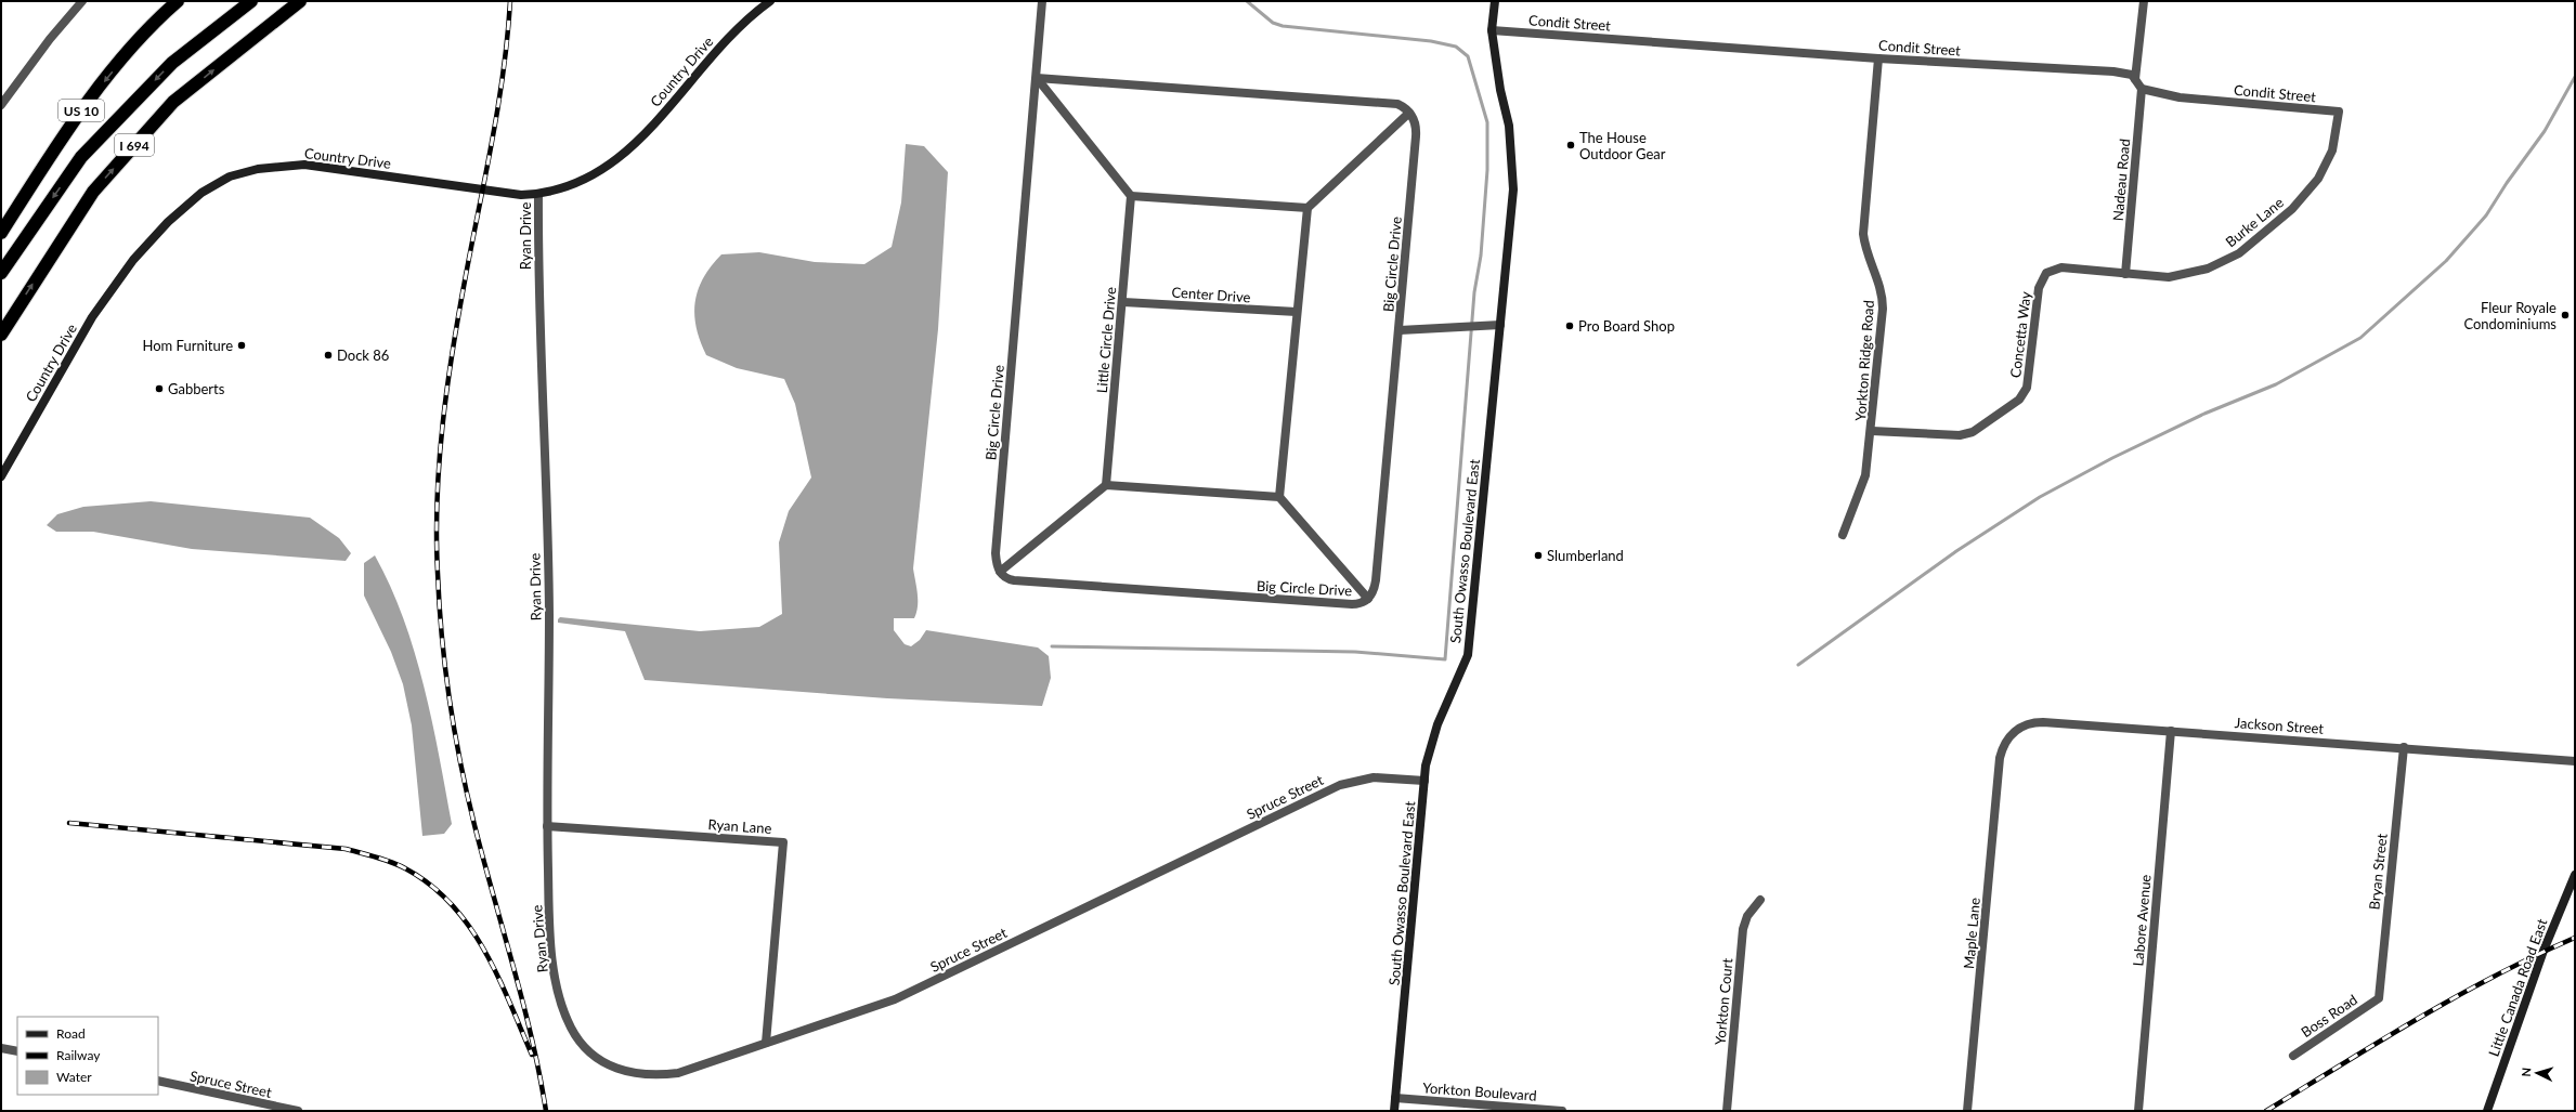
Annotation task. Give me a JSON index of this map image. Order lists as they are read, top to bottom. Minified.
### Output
{"streets":{"highway":["US 10","I 694"],"street":["Condit Street","Country Drive","Nadeau Road","Burke Lane","Ryan Drive","Big Circle Drive","Center Drive","Concetta Way","Little Circle Drive","Yorkton Ridge Road","South Owasso Boulevard East","Jackson Street","Spruce Street","Ryan Lane","Bryan Street","Labore Avenue","Maple Lane","Little Canada Road East","Yorkton Court","Boss Road","Yorkton Boulevard"]},"crossings":[["Condit Street","Nadeau Road"],["Condit Street","Burke Lane"],["Condit Street","Yorkton Ridge Road"],["Condit Street","South Owasso Boulevard East"],["Country Drive","Ryan Drive"],["Nadeau Road","Burke Lane"],["Nadeau Road","Concetta Way"],["Burke Lane","Concetta Way"],["Ryan Drive","Spruce Street"],["Ryan Drive","Ryan Lane"],["Center Drive","Little Circle Drive"],["Concetta Way","Yorkton Ridge Road"],["South Owasso Boulevard East","Spruce Street"],["South Owasso Boulevard East","Yorkton Boulevard"],["Jackson Street","Bryan Street"],["Jackson Street","Labore Avenue"],["Jackson Street","Maple Lane"],["Spruce Street","Ryan Lane"],["Bryan Street","Boss Road"]],"places":["The House Outdoor Gear","Fleur Royale Condominiums","Pro Board Shop","Hom Furniture","Dock 86","Gabberts","Slumberland"],"legend":["Road","Railway","Water"],"north":"left"}
